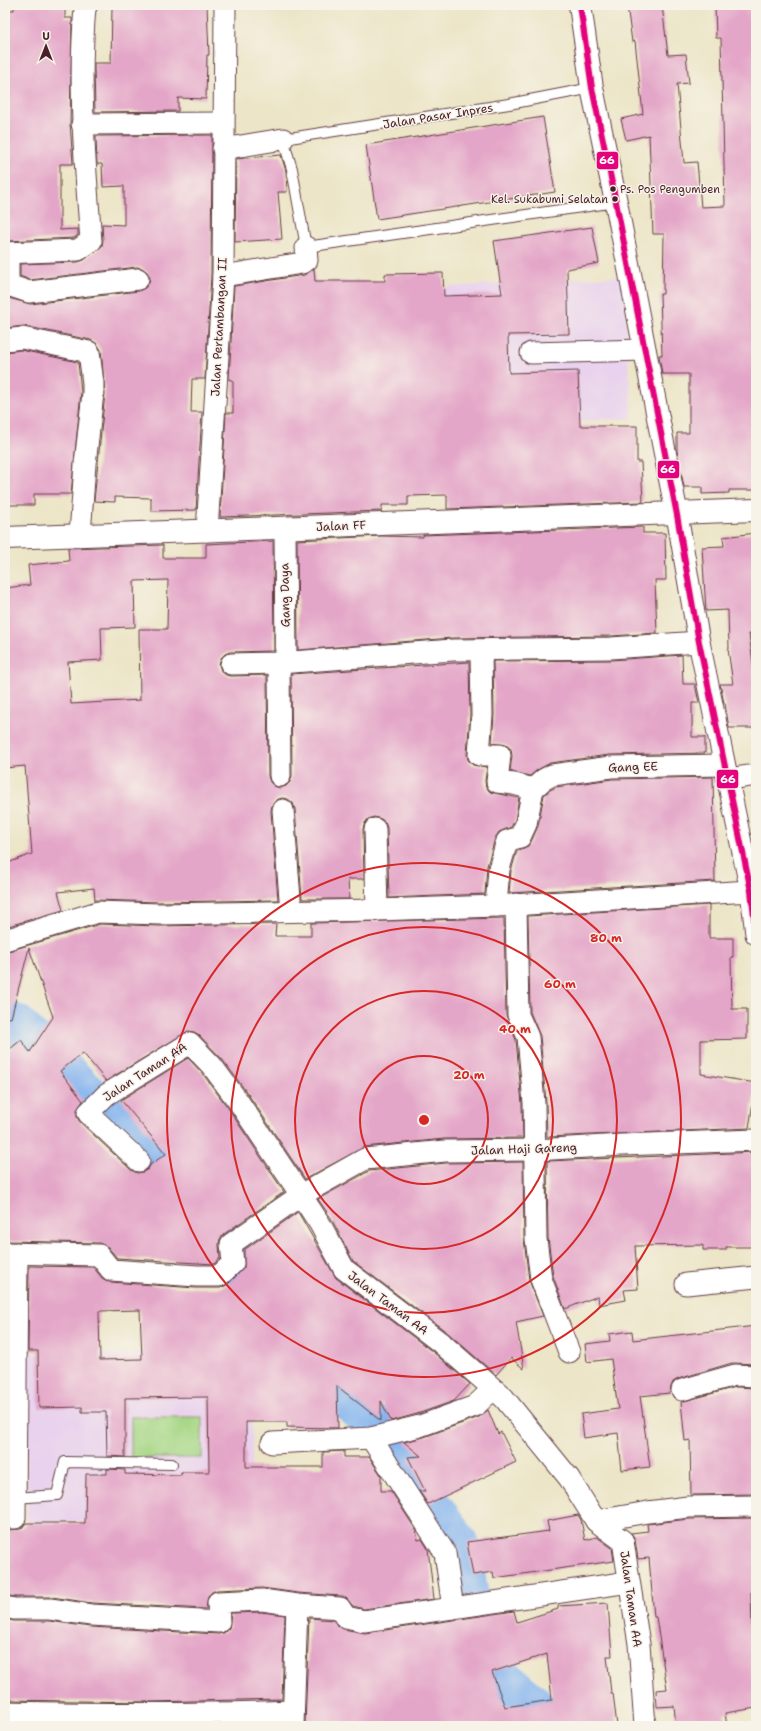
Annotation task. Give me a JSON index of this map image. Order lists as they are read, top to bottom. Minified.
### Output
{"streets":{"street":["Jalan Pasar Inpres","Jalan Pertambangan II","Jalan FF","Gang Daya","Gang EE","Jalan Taman AA","Jalan Haji Gareng"]},"crossings":[["Jalan Pasar Inpres","Jalan Pertambangan II"],["Jalan Pertambangan II","Jalan FF"],["Jalan FF","Gang Daya"],["Jalan Taman AA","Jalan Haji Gareng"]],"places":["Ps. Pos Pengumben","Kel. Sukabumi Selatan"],"lines":["transit line 66"],"north":"top","rings":["80 m","60 m","40 m","20 m"]}
